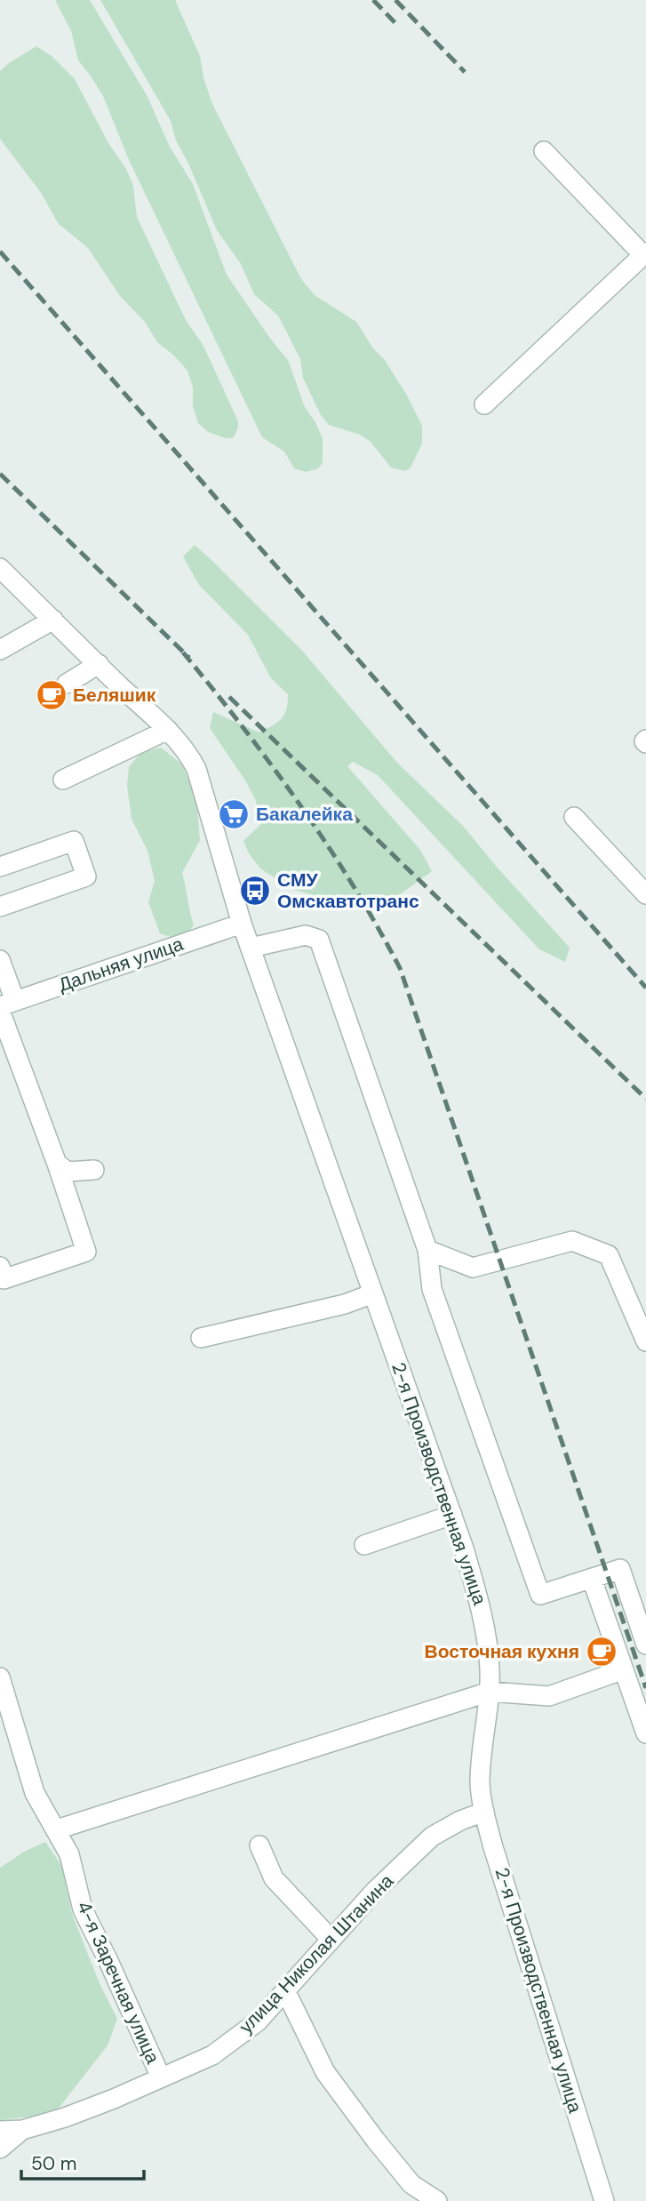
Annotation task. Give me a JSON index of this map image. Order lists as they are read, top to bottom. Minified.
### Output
{"streets":{"street":["Дальняя улица","2-я Производственная улица","улица Николая Штанина","4-я Заречная улица"]},"crossings":[["Дальняя улица","2-я Производственная улица"],["2-я Производственная улица","улица Николая Штанина"],["улица Николая Штанина","4-я Заречная улица"]],"places":{"cafe":["Беляшик","Восточная кухня"],"supermarket":["Бакалейка"],"bus stop":["СМУ Омскавтотранс"]},"scale_bar":"50 m"}
